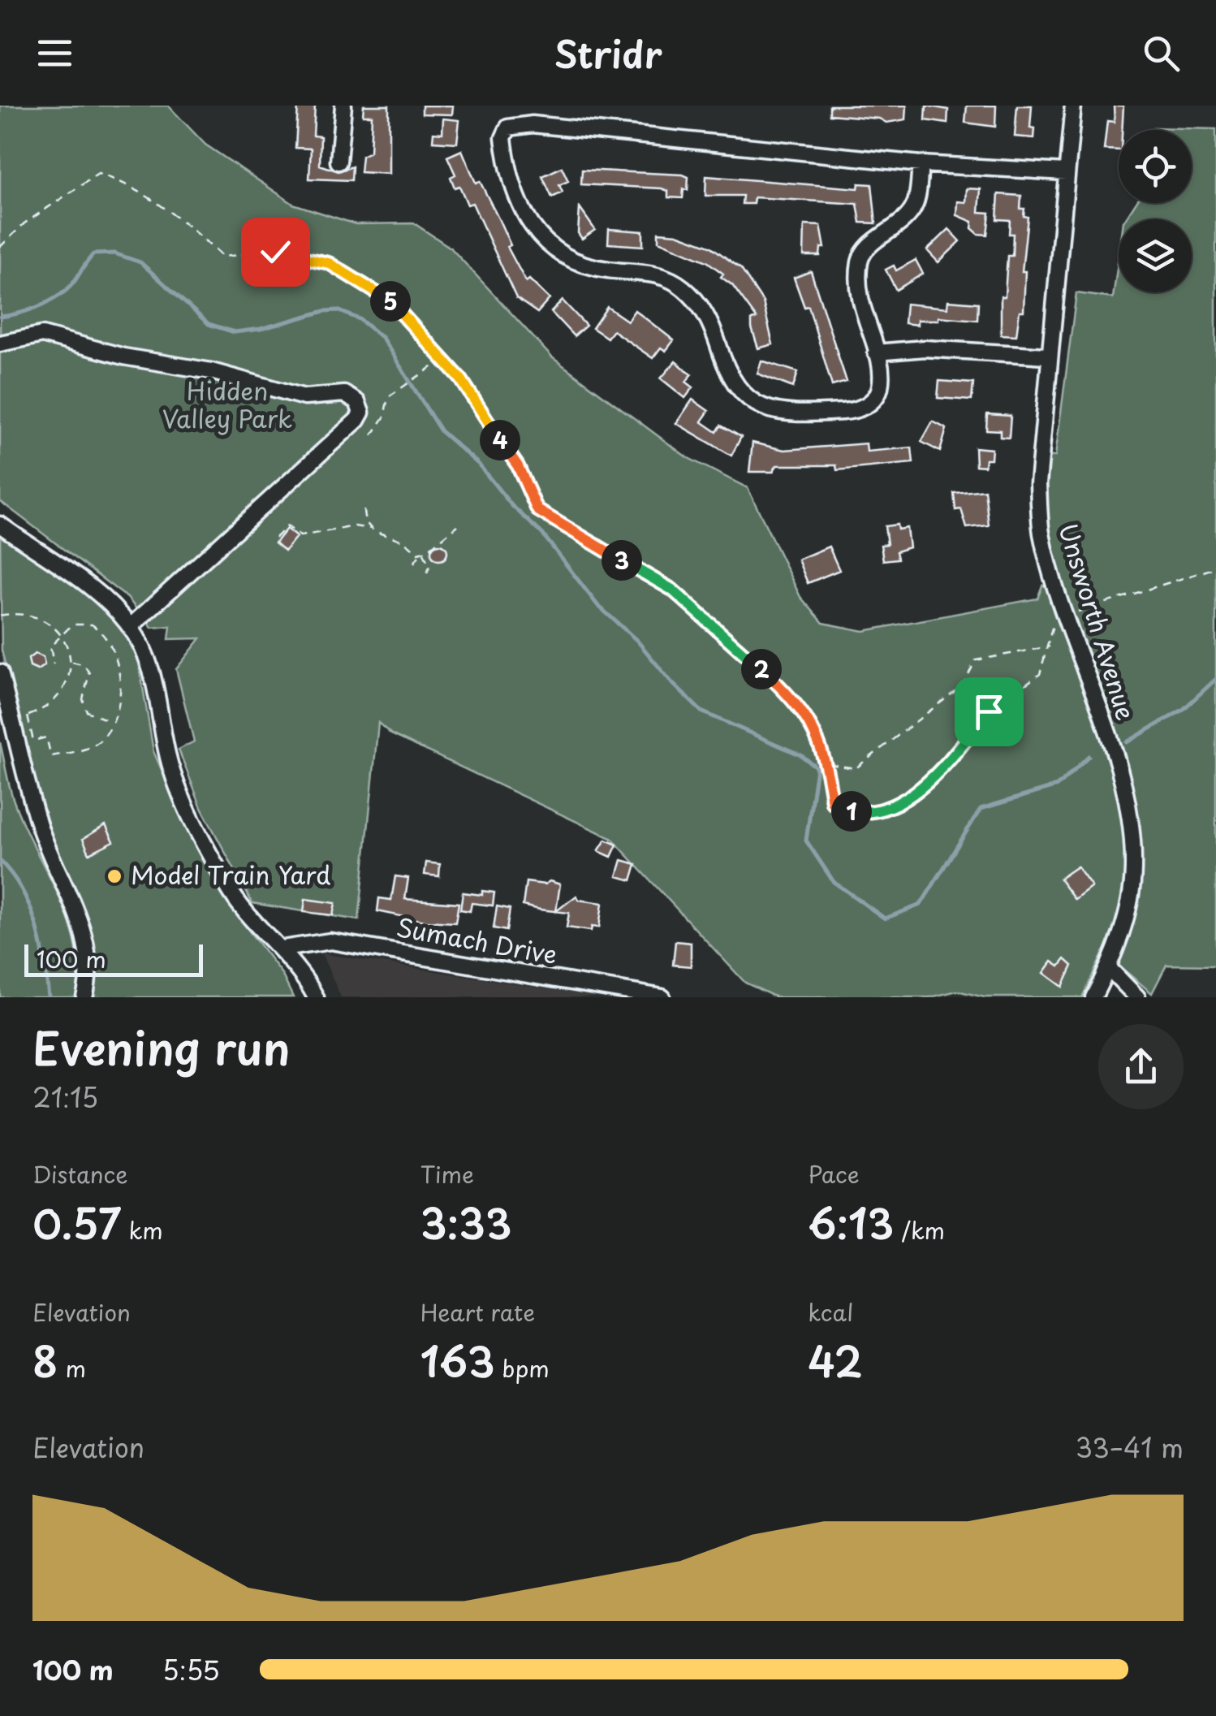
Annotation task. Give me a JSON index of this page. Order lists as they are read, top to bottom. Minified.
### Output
{"streets":{"street":["Unsworth Avenue","Sumach Drive"]},"parks":["Hidden Valley Park"],"places":["Model Train Yard"],"scale_bar":"100 m","page":{"header":"Stridr","pins":["5","4","3","2","1"],"scale":"100 m","heading":["Evening run","21:15"],"stats":[["Distance","0.57 km"],["Time","3:33"],["Pace","6:13 /km"],["Elevation","8 m"],["Heart rate","163 bpm"],["kcal","42"]],"chart":["Elevation","33–41 m"],"list":[{"name":"100 m","note":"5:55"}]}}
